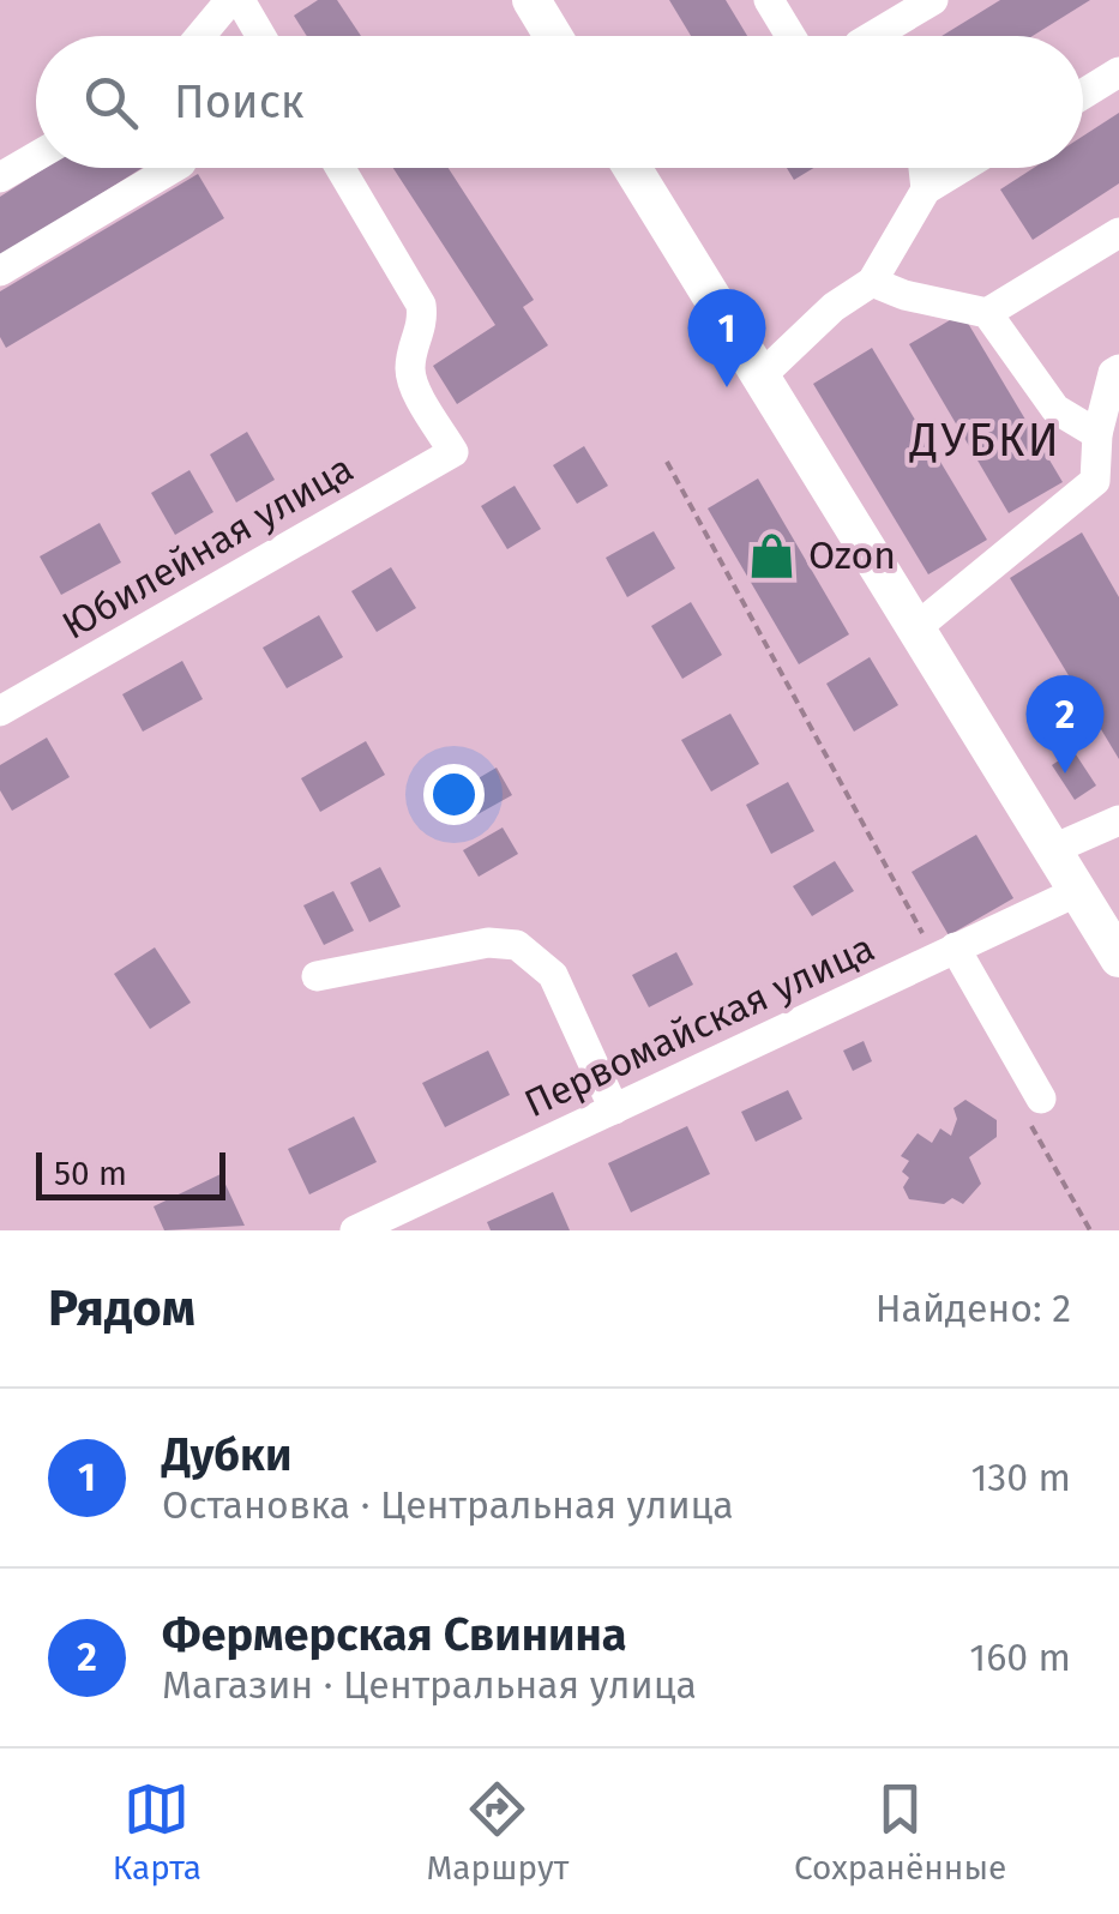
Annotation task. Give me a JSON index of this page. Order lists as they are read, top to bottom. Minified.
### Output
{"streets":{"street":["Юбилейная улица","Первомайская улица"]},"districts":["ДУБКИ"],"places":{"shop":["Ozon"]},"scale_bar":"50 m","page":{"search":"Поиск","pins":["1","2"],"scale":"50 m","heading":["Рядом","Найдено: 2"],"list":[{"mark":"1","name":"Дубки","note":"Остановка · Центральная улица","value":"130 m"},{"mark":"2","name":"Фермерская Свинина","note":"Магазин · Центральная улица","value":"160 m"}],"nav":["Карта","Маршрут","Сохранённые"]}}
